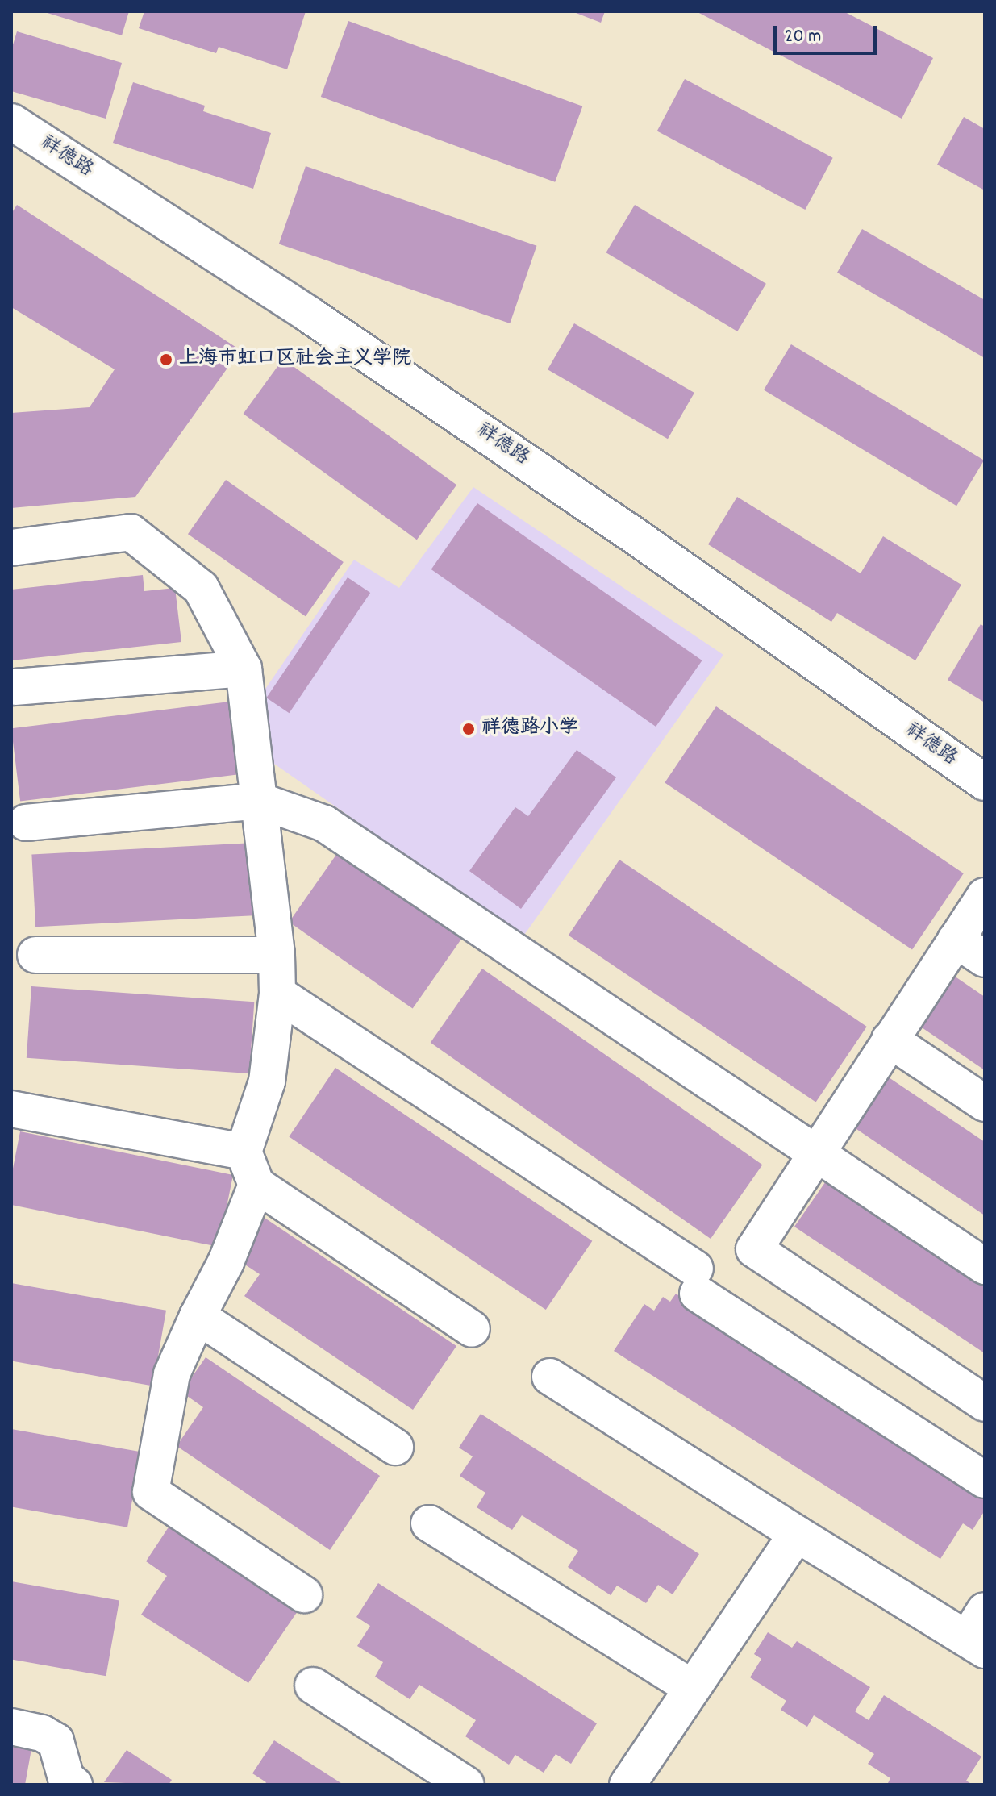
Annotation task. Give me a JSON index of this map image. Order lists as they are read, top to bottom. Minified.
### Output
{"streets":{"street":["祥德路"]},"places":["上海市虹口区社会主义学院","祥德路小学"],"scale_bar":"20 m"}
